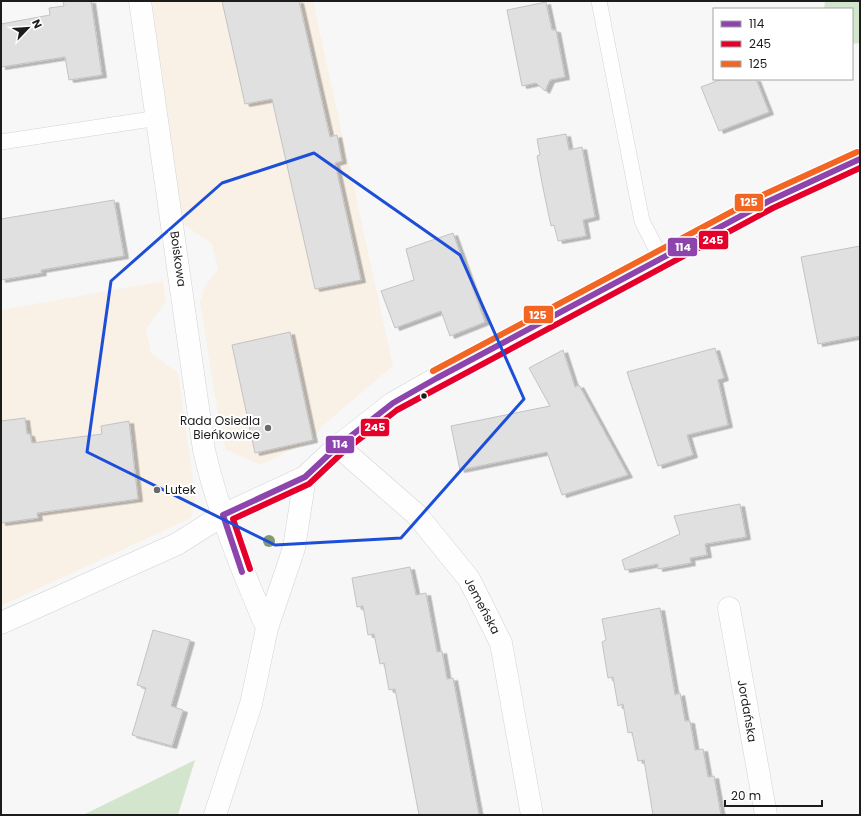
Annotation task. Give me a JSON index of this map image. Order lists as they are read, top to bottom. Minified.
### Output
{"streets":{"street":["Boiskowa","Jemeńska","Jordańska"]},"places":["Rada Osiedla Bieńkowice","Lutek"],"lines":["transit line 125","transit line 114","transit line 245"],"legend":["114","245","125"],"scale_bar":"20 m","north":"top right"}
